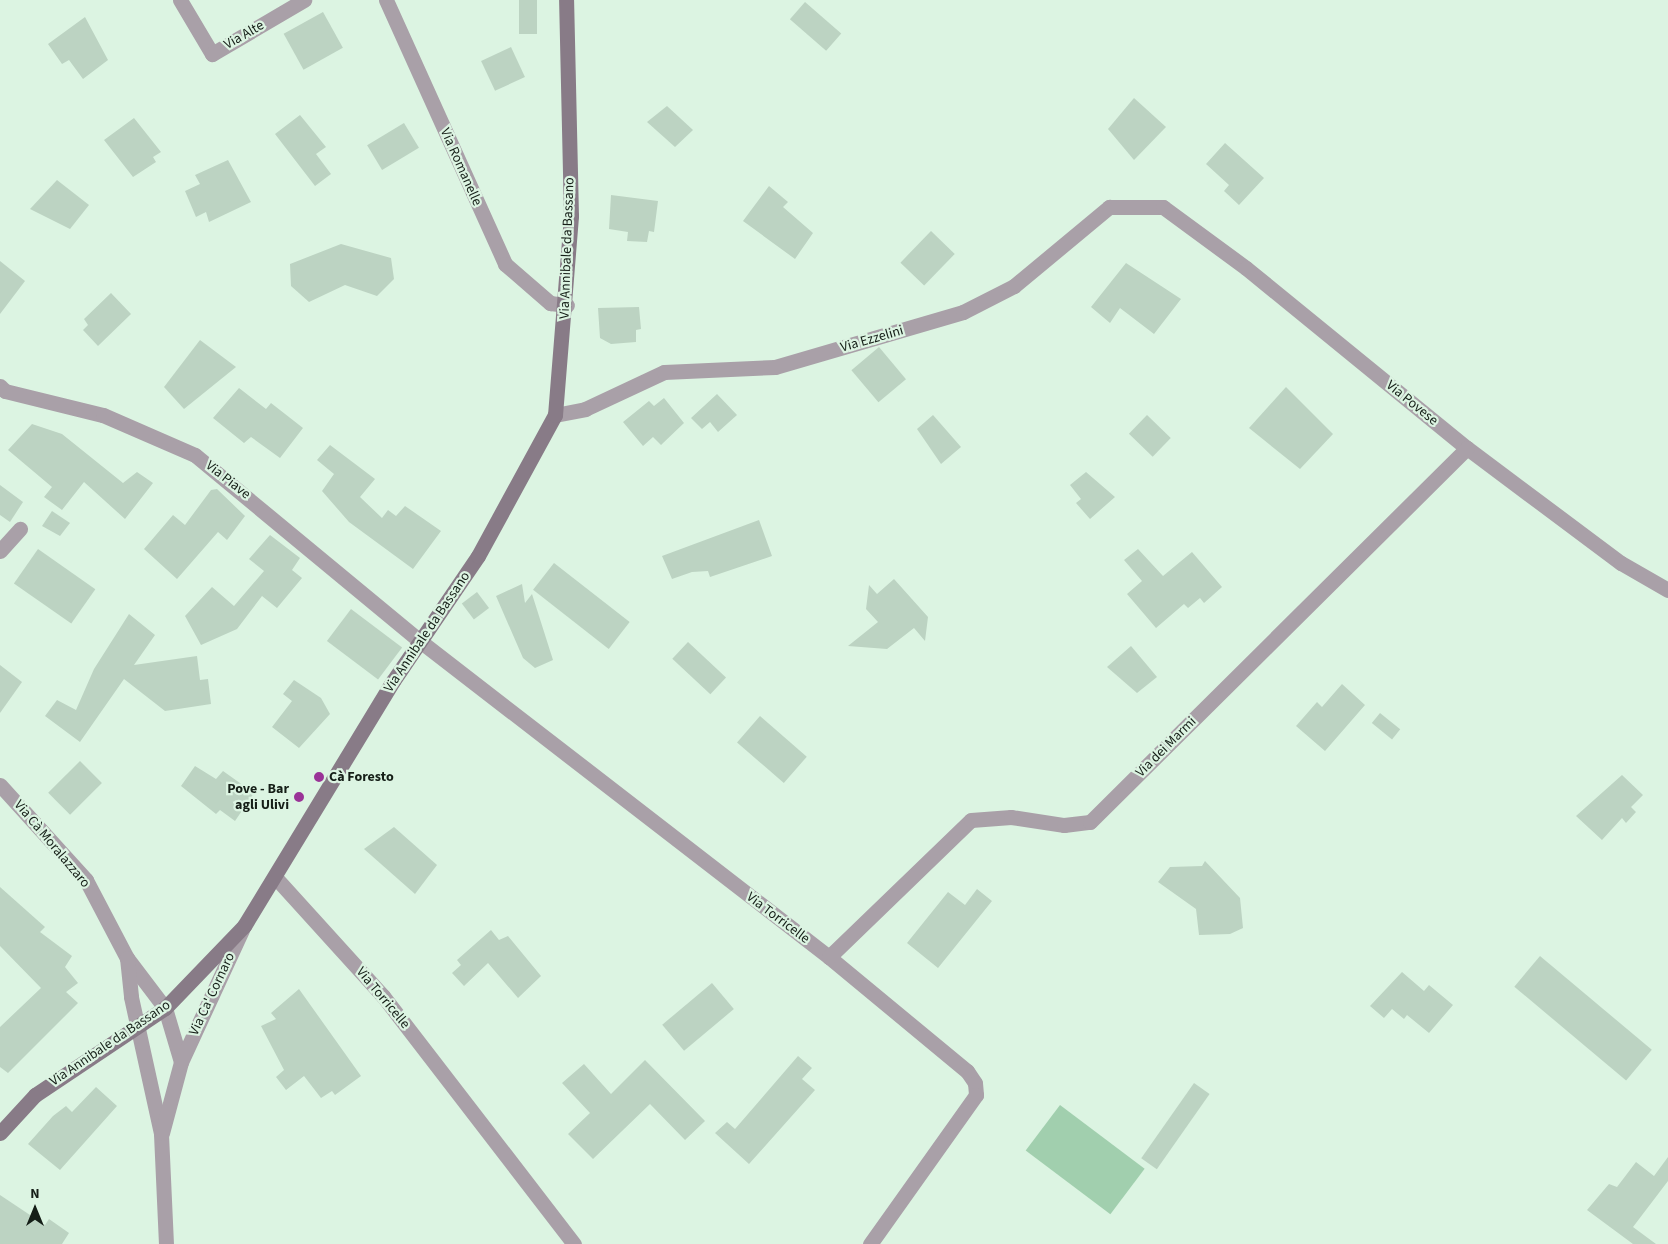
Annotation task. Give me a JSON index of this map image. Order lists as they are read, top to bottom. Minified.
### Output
{"streets":{"street":["Via Alte","Via Romanelle","Via Annibale da Bassano","Via Ezzelini","Via Povese","Via Piave","Via dei Marmi","Via Cà Moralazzaro","Via Torricelle","Via Ca' Cornaro"]},"crossings":[["Via Romanelle","Via Annibale da Bassano"],["Via Annibale da Bassano","Via Ezzelini"],["Via Annibale da Bassano","Via Piave"],["Via Annibale da Bassano","Via Cà Moralazzaro"],["Via Annibale da Bassano","Via Torricelle"],["Via Annibale da Bassano","Via Ca' Cornaro"],["Via Ezzelini","Via Povese"],["Via Povese","Via dei Marmi"],["Via Piave","Via Torricelle"],["Via dei Marmi","Via Torricelle"],["Via Cà Moralazzaro","Via Ca' Cornaro"]],"places":["Cà Foresto","Pove - Bar agli Ulivi"],"north":"top"}
